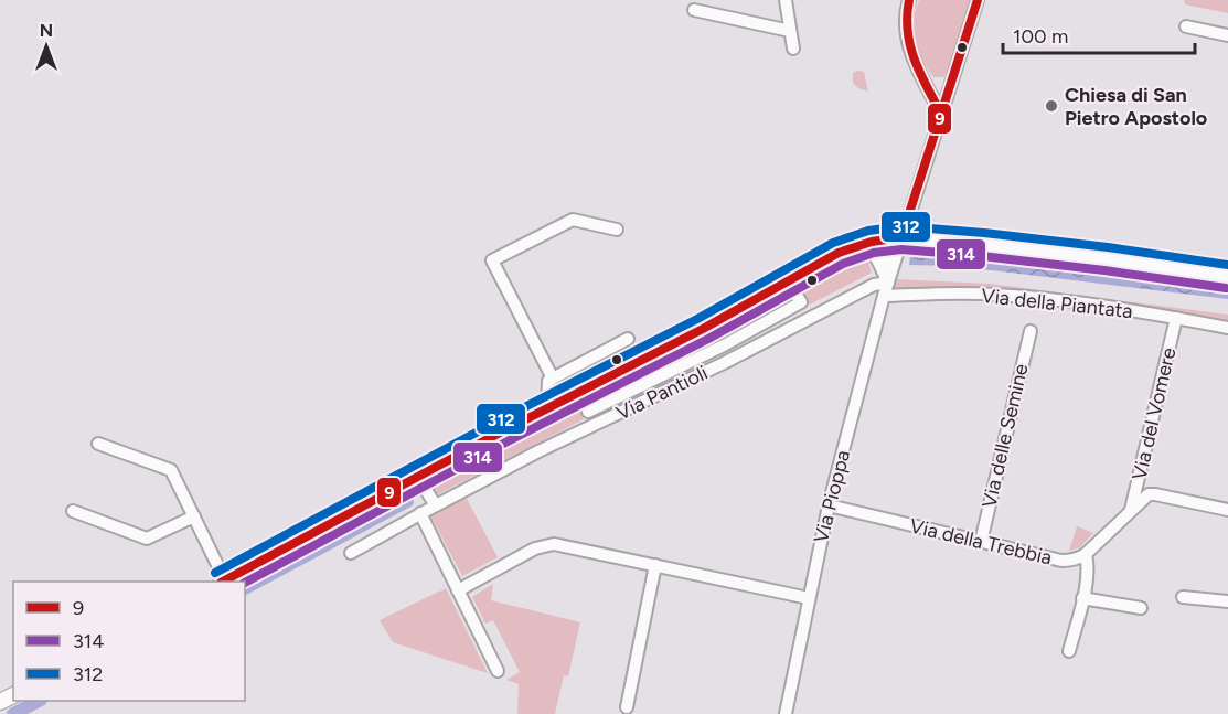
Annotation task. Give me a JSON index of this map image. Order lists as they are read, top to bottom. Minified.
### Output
{"streets":{"street":["Via della Piantata","Via Pantioli","Via del Vomere","Via delle Semine","Via Pioppa","Via della Trebbia"]},"crossings":[["Via della Piantata","Via del Vomere"],["Via della Piantata","Via Pioppa"],["Via Pantioli","Via Pioppa"],["Via delle Semine","Via della Trebbia"],["Via Pioppa","Via della Trebbia"]],"places":["Chiesa di San Pietro Apostolo"],"lines":["transit line 9","transit line 312","transit line 314"],"legend":["9","314","312"],"scale_bar":"100 m","north":"top"}
